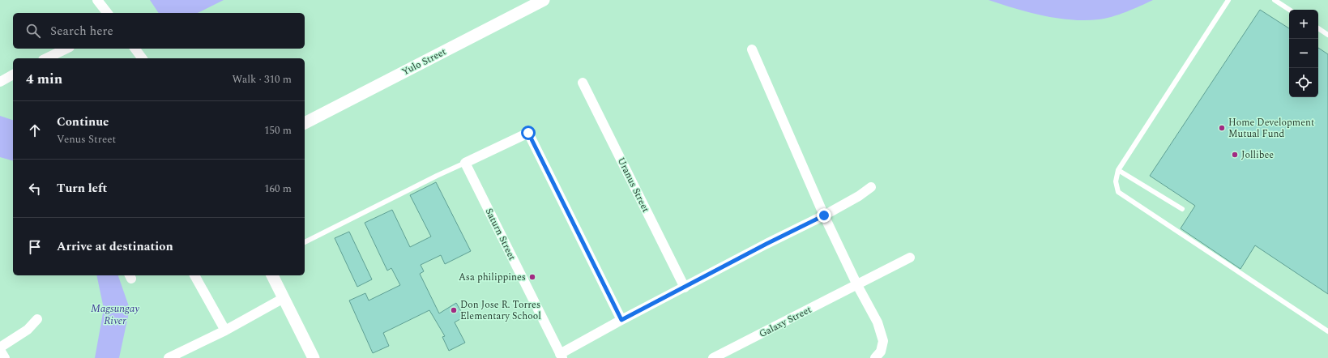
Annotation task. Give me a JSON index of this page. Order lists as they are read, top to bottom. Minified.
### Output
{"streets":{"street":["Yulo Street","Uranus Street","Saturn Street","Galaxy Street"]},"water":["Magsungay River"],"places":["Home Development Mutual Fund","Jollibee","Asa philippines","Don Jose R. Torres Elementary School"],"page":{"map_buttons":["+","−"],"search":"Search here","heading":["4 min","Walk · 310 m"],"list":[["Continue","Venus Street","150 m"],["Turn left","160 m"],"Arrive at destination"]}}
